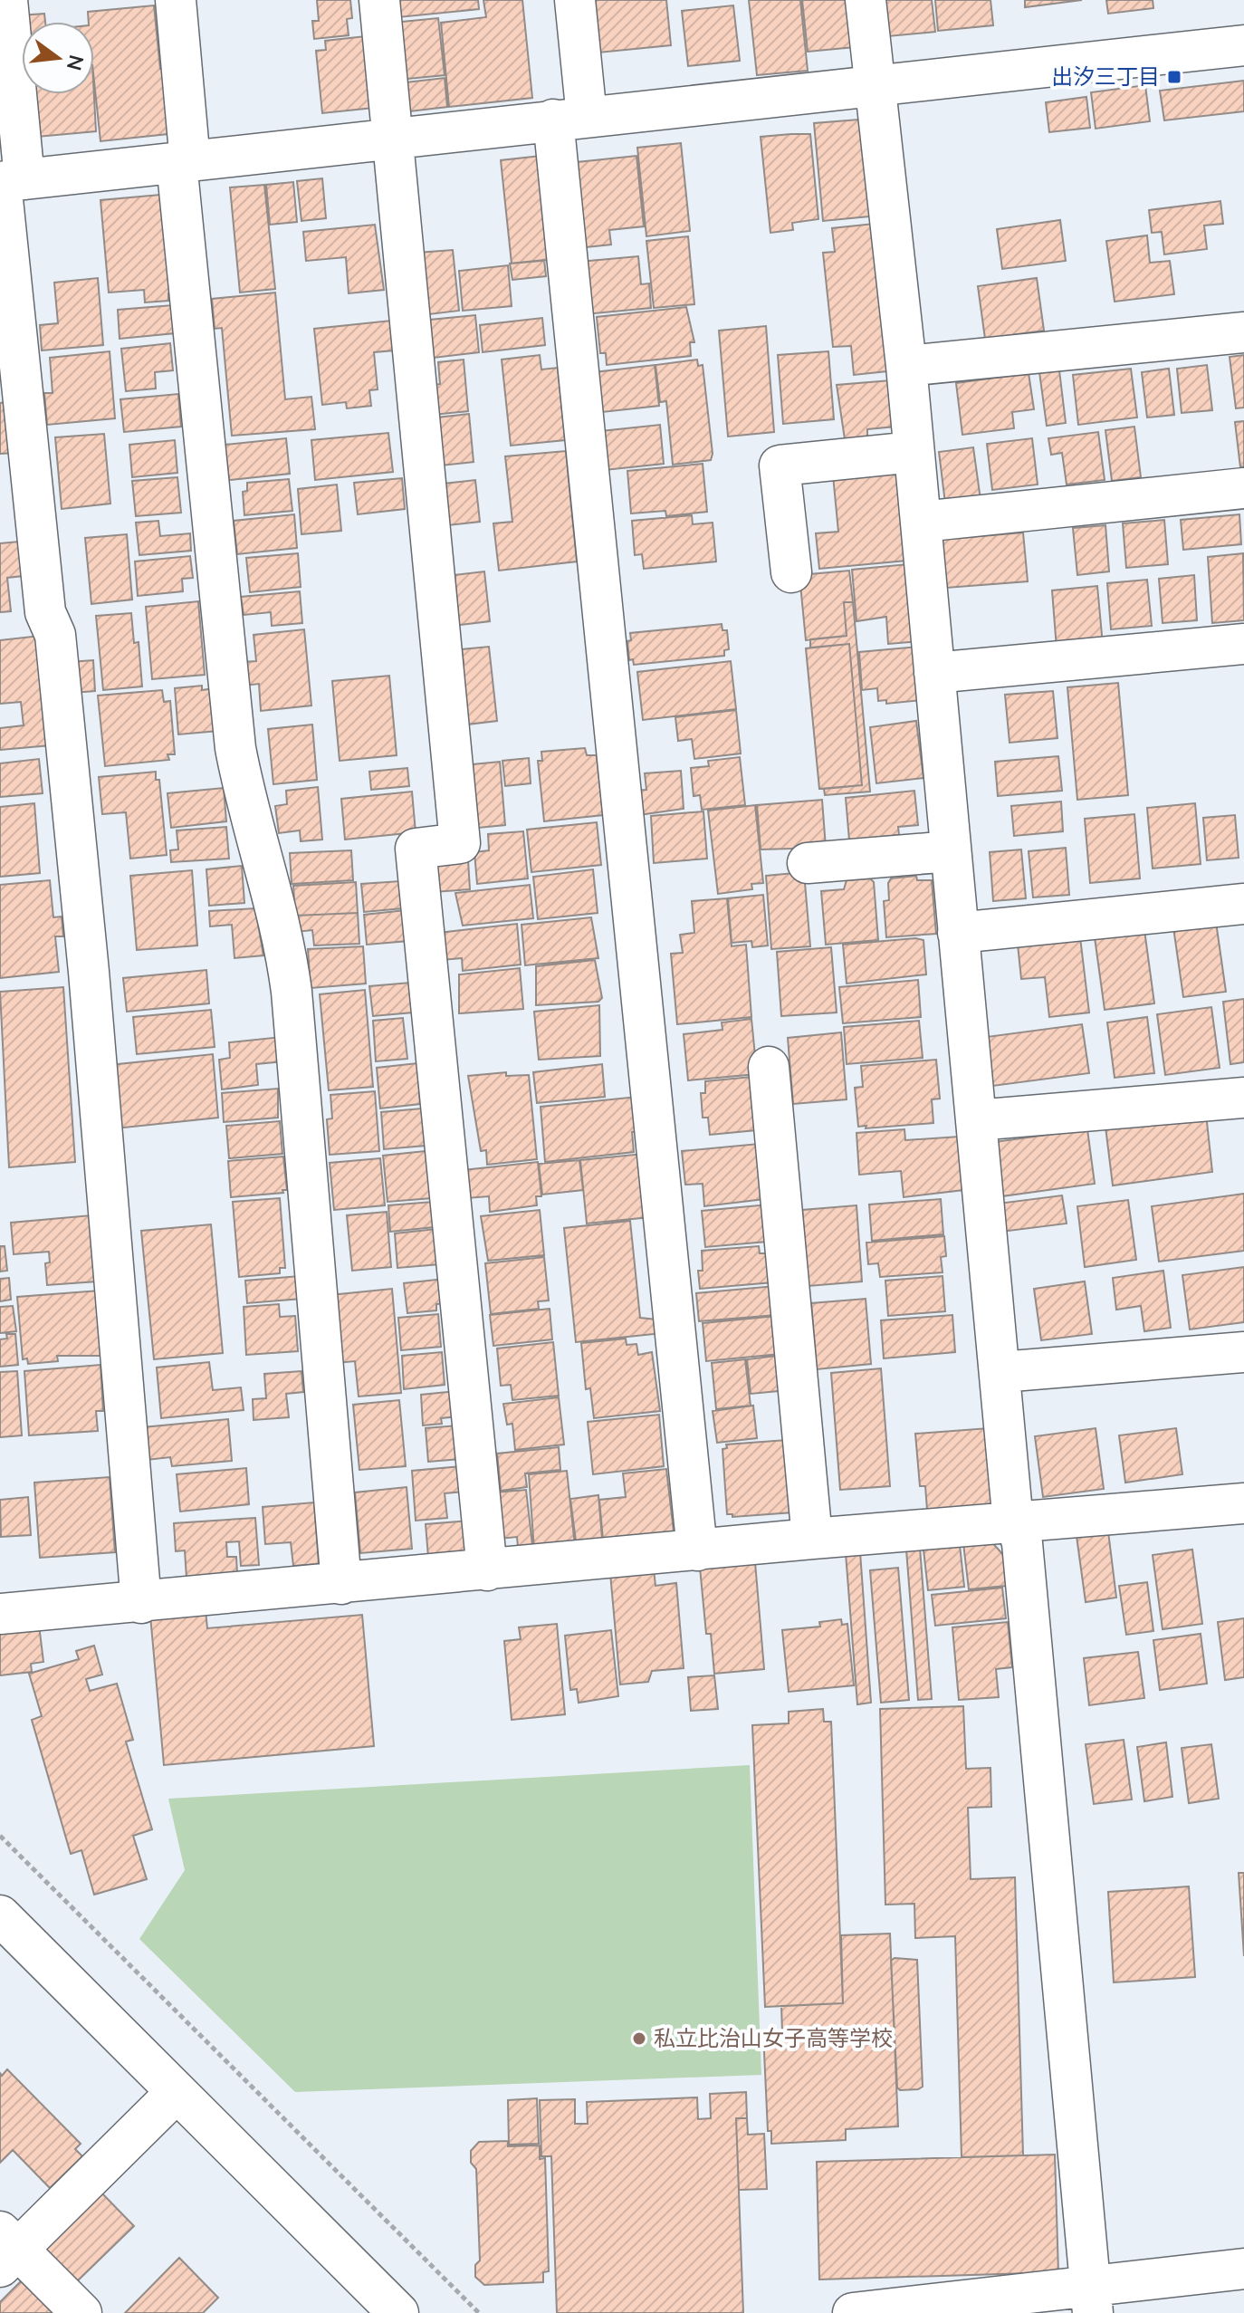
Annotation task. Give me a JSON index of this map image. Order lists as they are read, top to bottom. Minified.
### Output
{"places":{"transit":["出汐三丁目"],"other":["私立比治山女子高等学校"]},"north":"right"}
